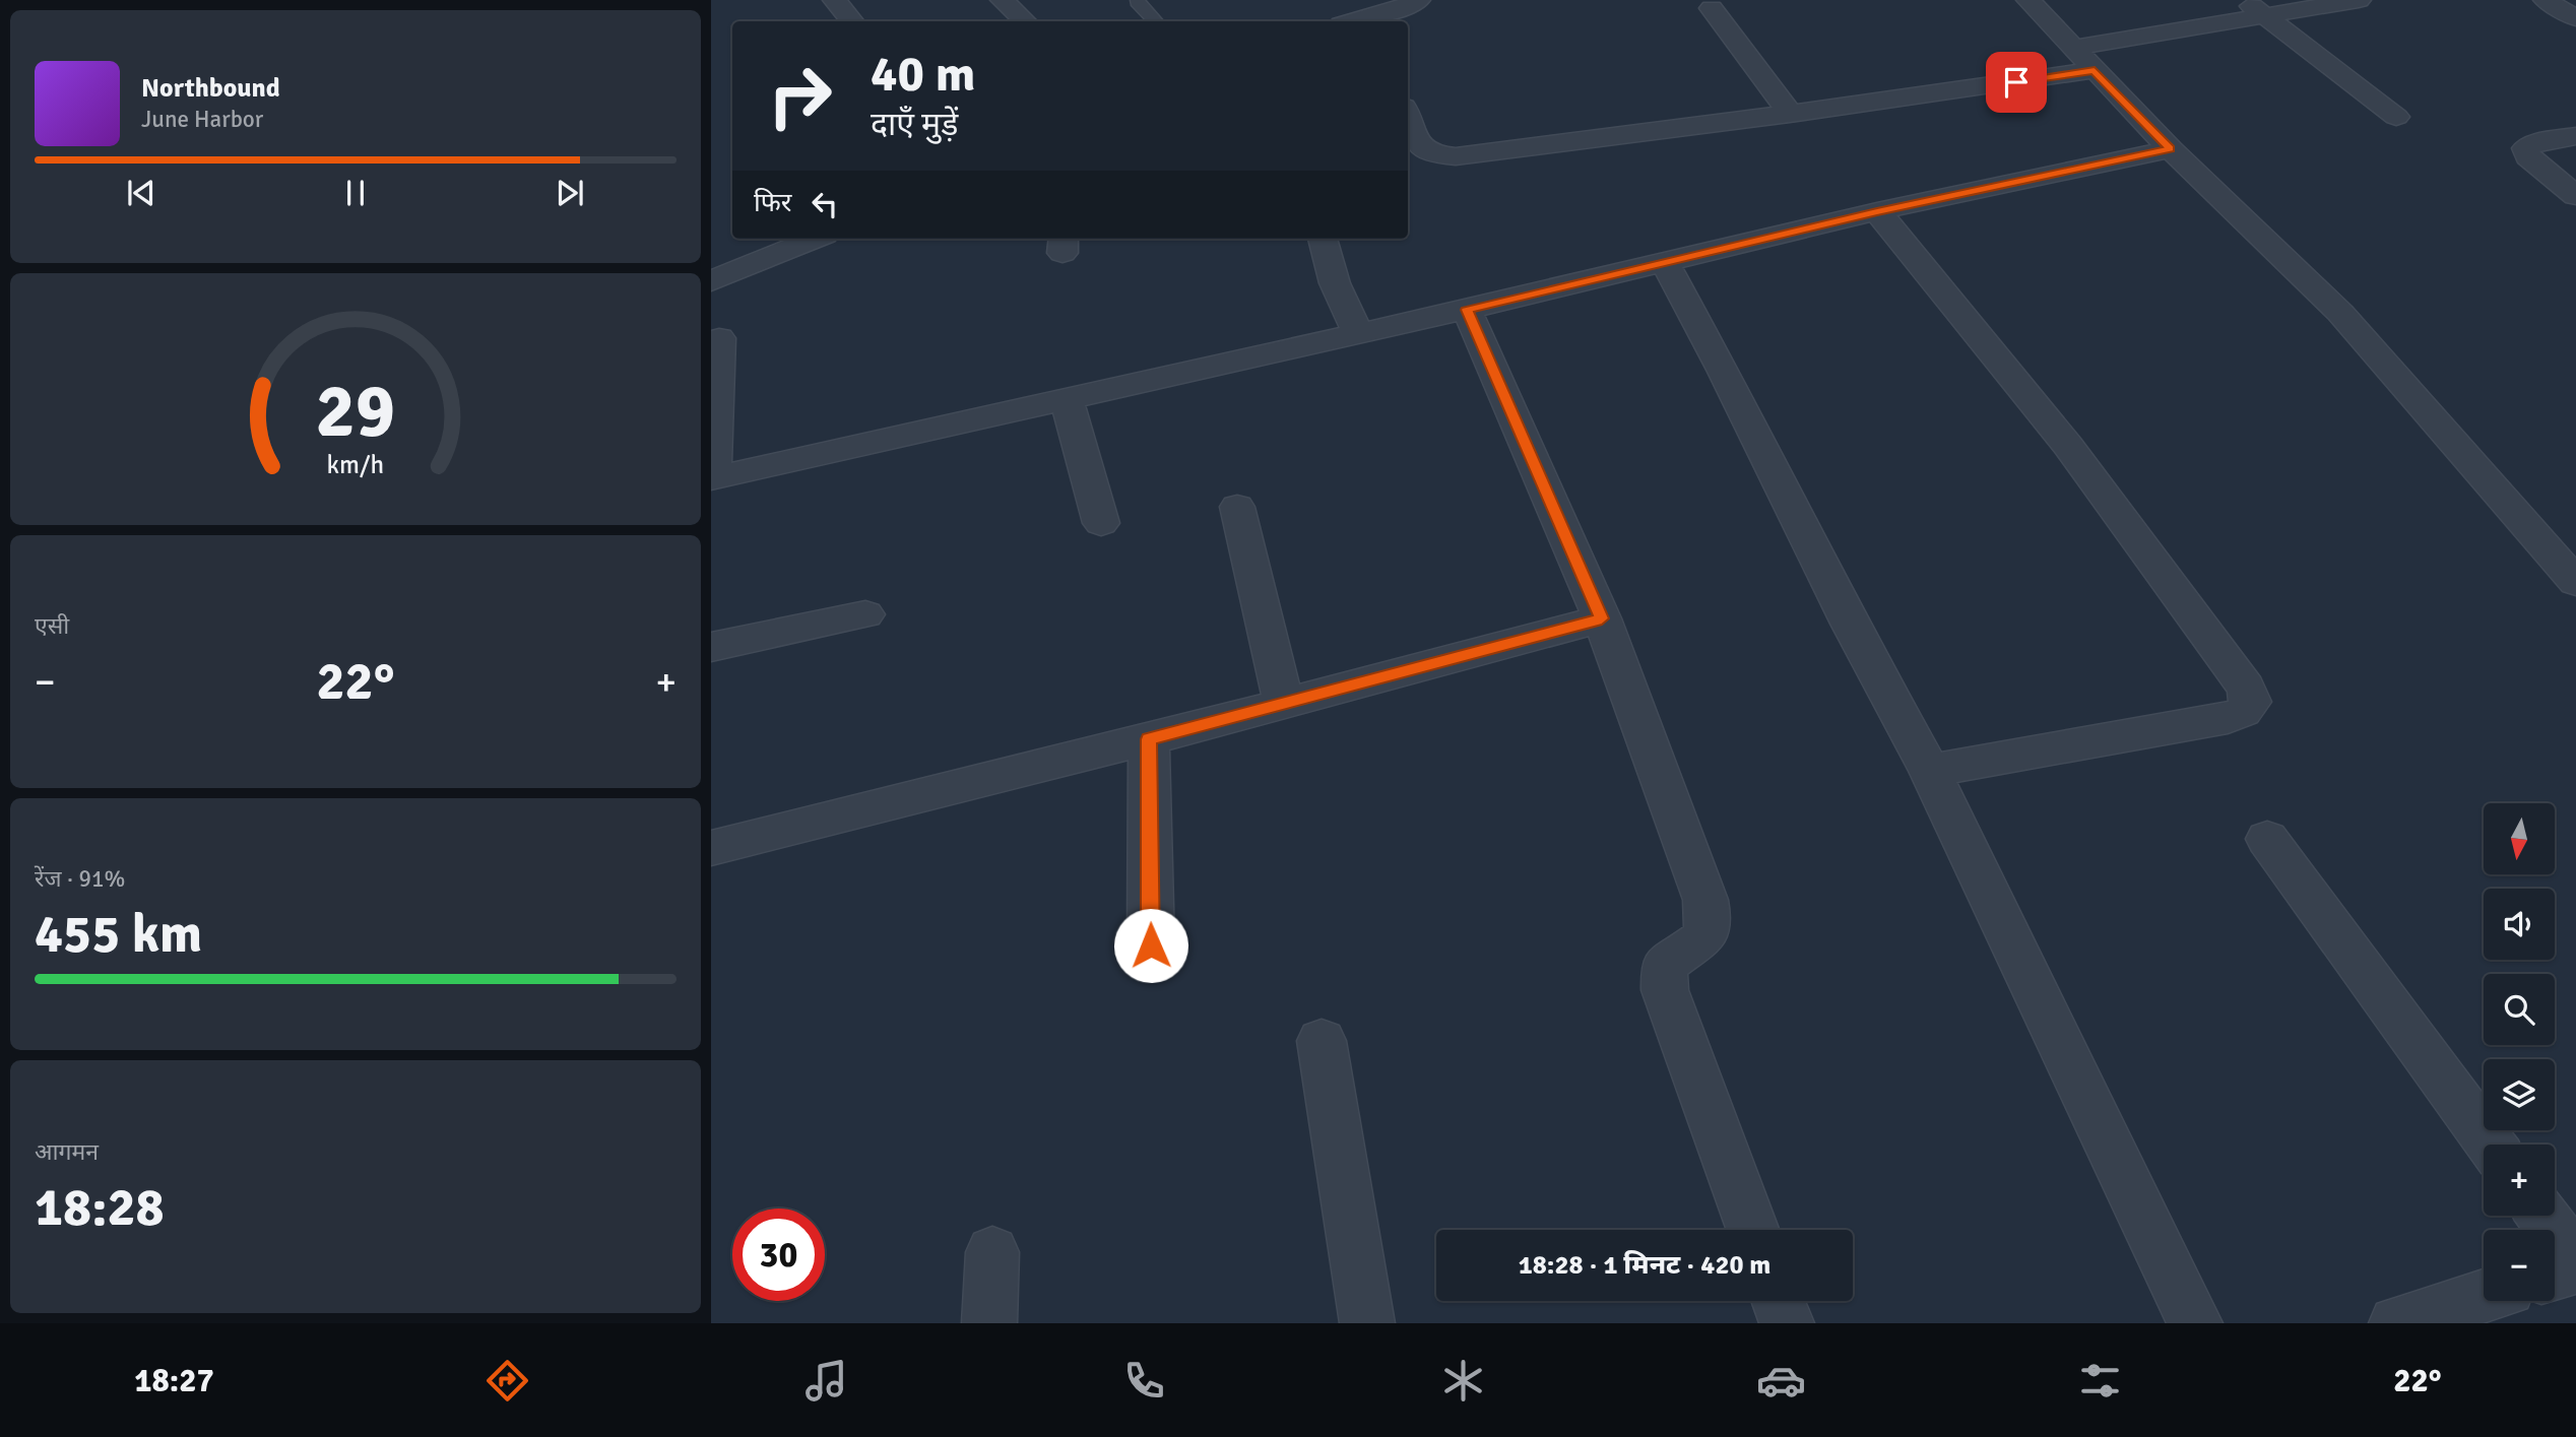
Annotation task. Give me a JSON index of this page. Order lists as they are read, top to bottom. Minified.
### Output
{"north":"bottom","page":{"turn":["40 m","दाएँ मुड़ें"],"song":["Northbound","June Harbor"],"then":"फिर","tile":["एसी",["रेंज · 91%","455 km"],["आगमन","18:28"]],"heat":["−","22°","+"],"map_buttons":["+","−"],"limit":"30","trip":"18:28 · 1 मिनट · 420 m","tabs":["18:27","22°"],"gauge":["29","km/h"]}}
